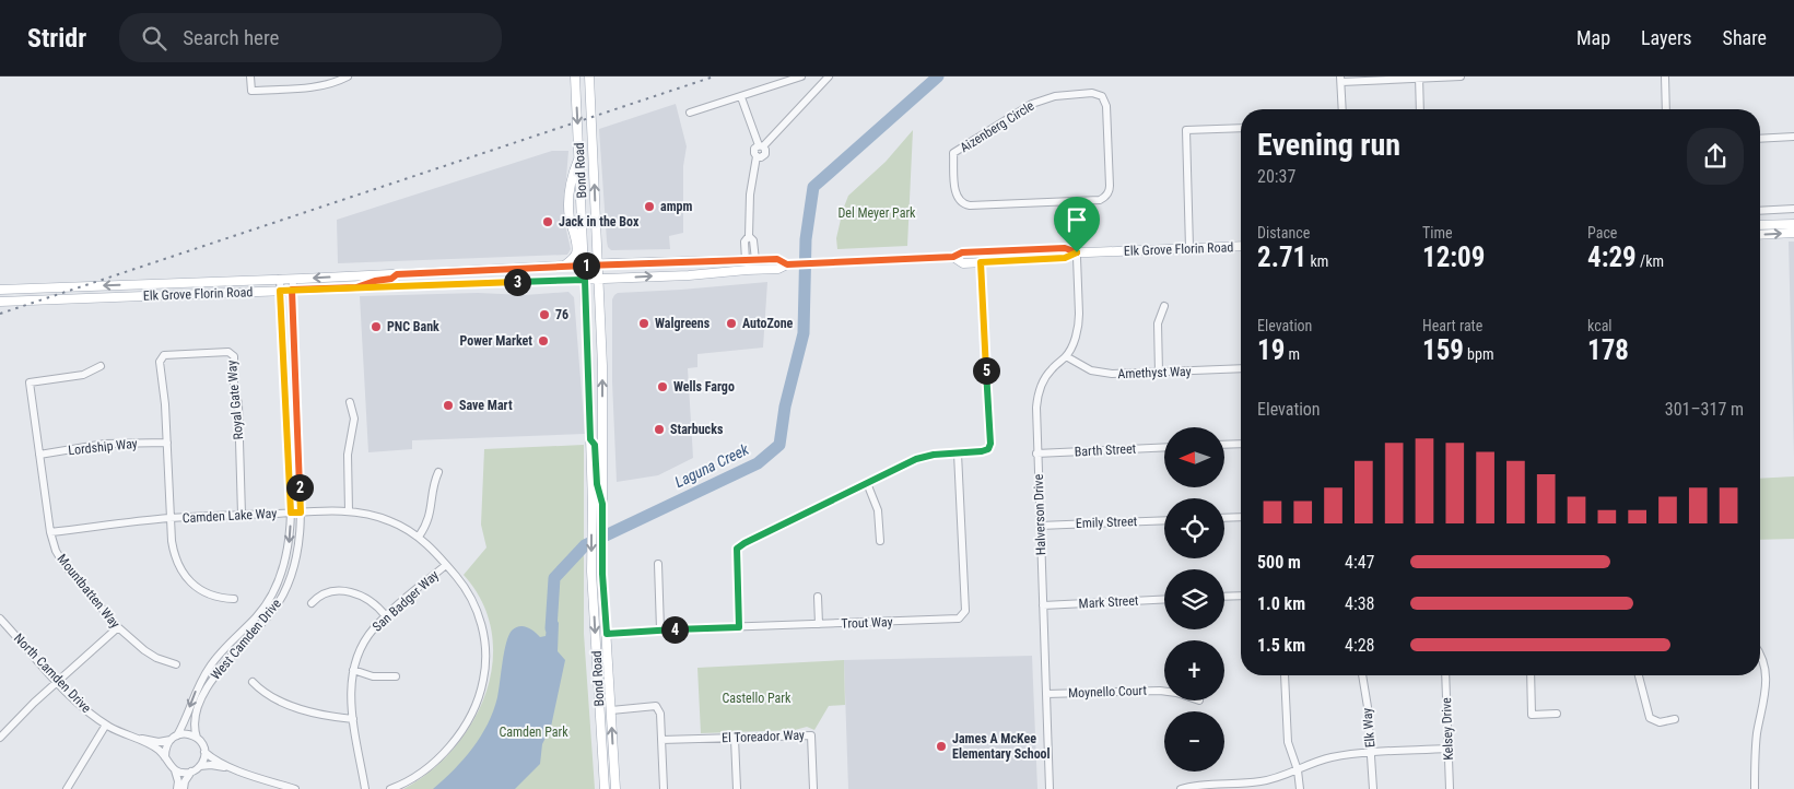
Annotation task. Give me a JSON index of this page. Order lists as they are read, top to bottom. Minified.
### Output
{"streets":{"main road":["Bond Road","Elk Grove Florin Road"],"street":["Aizenberg Circle","Amethyst Way","Royal Gate Way","Lordship Way","Barth Street","Halverson Drive","Camden Lake Way","Emily Street","Mountbatten Way","San Badger Way","Mark Street","Trout Way","West Camden Drive","North Camden Drive","Moynello Court","Elk Way","Kelsey Drive","El Toreador Way"]},"crossings":[["Bond Road","Elk Grove Florin Road"],["Bond Road","Trout Way"],["Elk Grove Florin Road","Halverson Drive"],["Elk Grove Florin Road","West Camden Drive"],["Amethyst Way","Halverson Drive"],["Royal Gate Way","Lordship Way"],["Royal Gate Way","Camden Lake Way"],["Lordship Way","Mountbatten Way"],["Barth Street","Halverson Drive"],["Halverson Drive","Emily Street"],["Halverson Drive","Mark Street"],["Halverson Drive","Moynello Court"],["Camden Lake Way","Mountbatten Way"],["Camden Lake Way","San Badger Way"],["Camden Lake Way","West Camden Drive"],["West Camden Drive","North Camden Drive"]],"water":["Laguna Creek"],"parks":["Del Meyer Park","Castello Park","Camden Park"],"places":["ampm","Jack in the Box","76","Walgreens","AutoZone","PNC Bank","Power Market","Wells Fargo","Save Mart","Starbucks","James A McKee Elementary School"],"north":"left","page":{"header":"Stridr","search":"Search here","nav":["Map","Layers","Share"],"heading":["Evening run","20:37"],"stats":[["Distance","2.71 km"],["Time","12:09"],["Pace","4:29 /km"],["Elevation","19 m"],["Heart rate","159 bpm"],["kcal","178"]],"pins":["1","3","5","2","4"],"chart":["Elevation","301–317 m"],"map_buttons":["+","−"],"list":[{"name":"500 m","note":"4:47"},{"name":"1.0 km","note":"4:38"},{"name":"1.5 km","note":"4:28"}]}}
